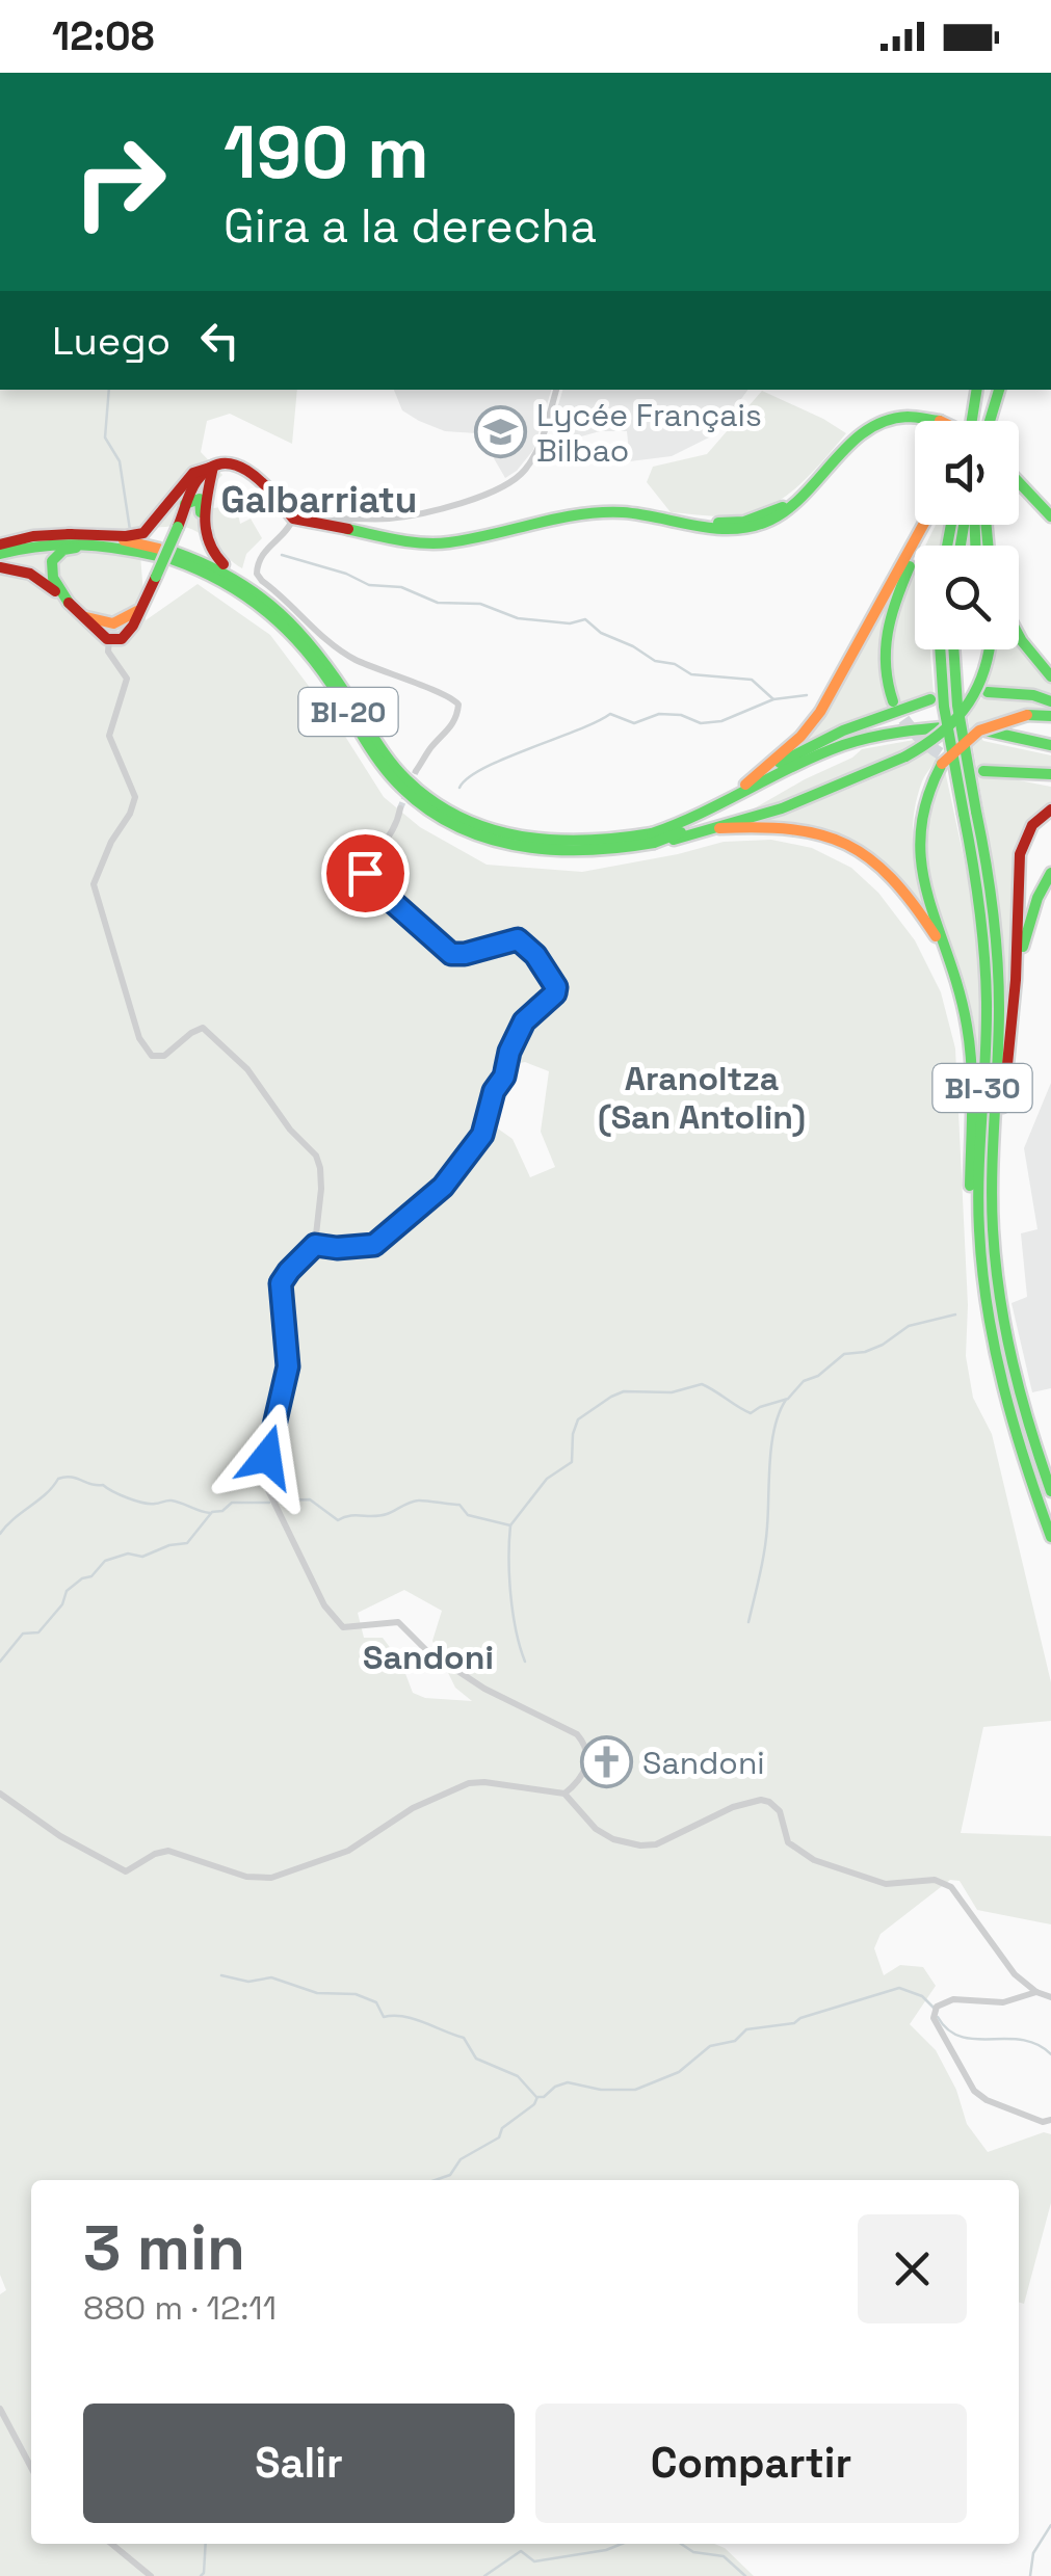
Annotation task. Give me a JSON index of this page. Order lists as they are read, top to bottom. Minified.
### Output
{"streets":{"main road":["BI-20","BI-30"]},"districts":["Galbarriatu","Aranoltza (San Antolin)","Sandoni"],"places":{"school or university":["Lycée Français Bilbao"],"church":["Sandoni"]},"page":{"status":"12:08","turn":["190 m","Gira a la derecha"],"then":"Luego","heading":["3 min","880 m · 12:11"],"buttons":["Salir","Compartir"]}}
